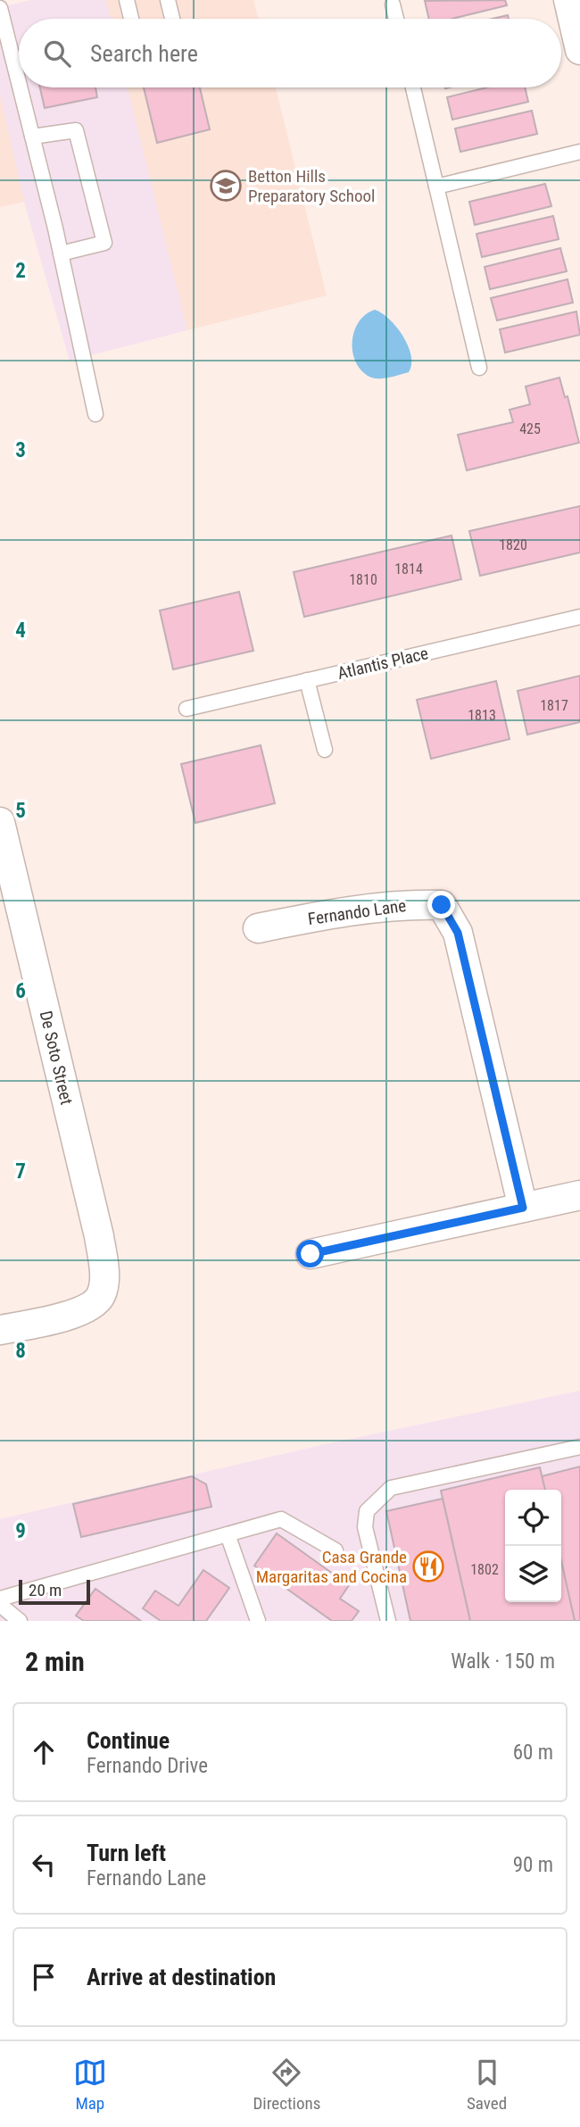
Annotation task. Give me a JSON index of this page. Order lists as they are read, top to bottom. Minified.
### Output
{"streets":{"street":["Fernando Lane","De Soto Street"],"lane":["Atlantis Place"]},"places":{"school or university":["Betton Hills Preparatory School"],"restaurant":["Casa Grande Margaritas and Cocina"]},"house_numbers":["425","1820","1814","1810","1817","1813","1802"],"scale_bar":"20 m","page":{"search":"Search here","scale":"20 m","heading":["2 min","Walk · 150 m"],"list":[["Continue","Fernando Drive","60 m"],["Turn left","Fernando Lane","90 m"],"Arrive at destination"],"nav":["Map","Directions","Saved"]},"grid":{"rows":["2","3","4","5","6","7","8","9"]}}
